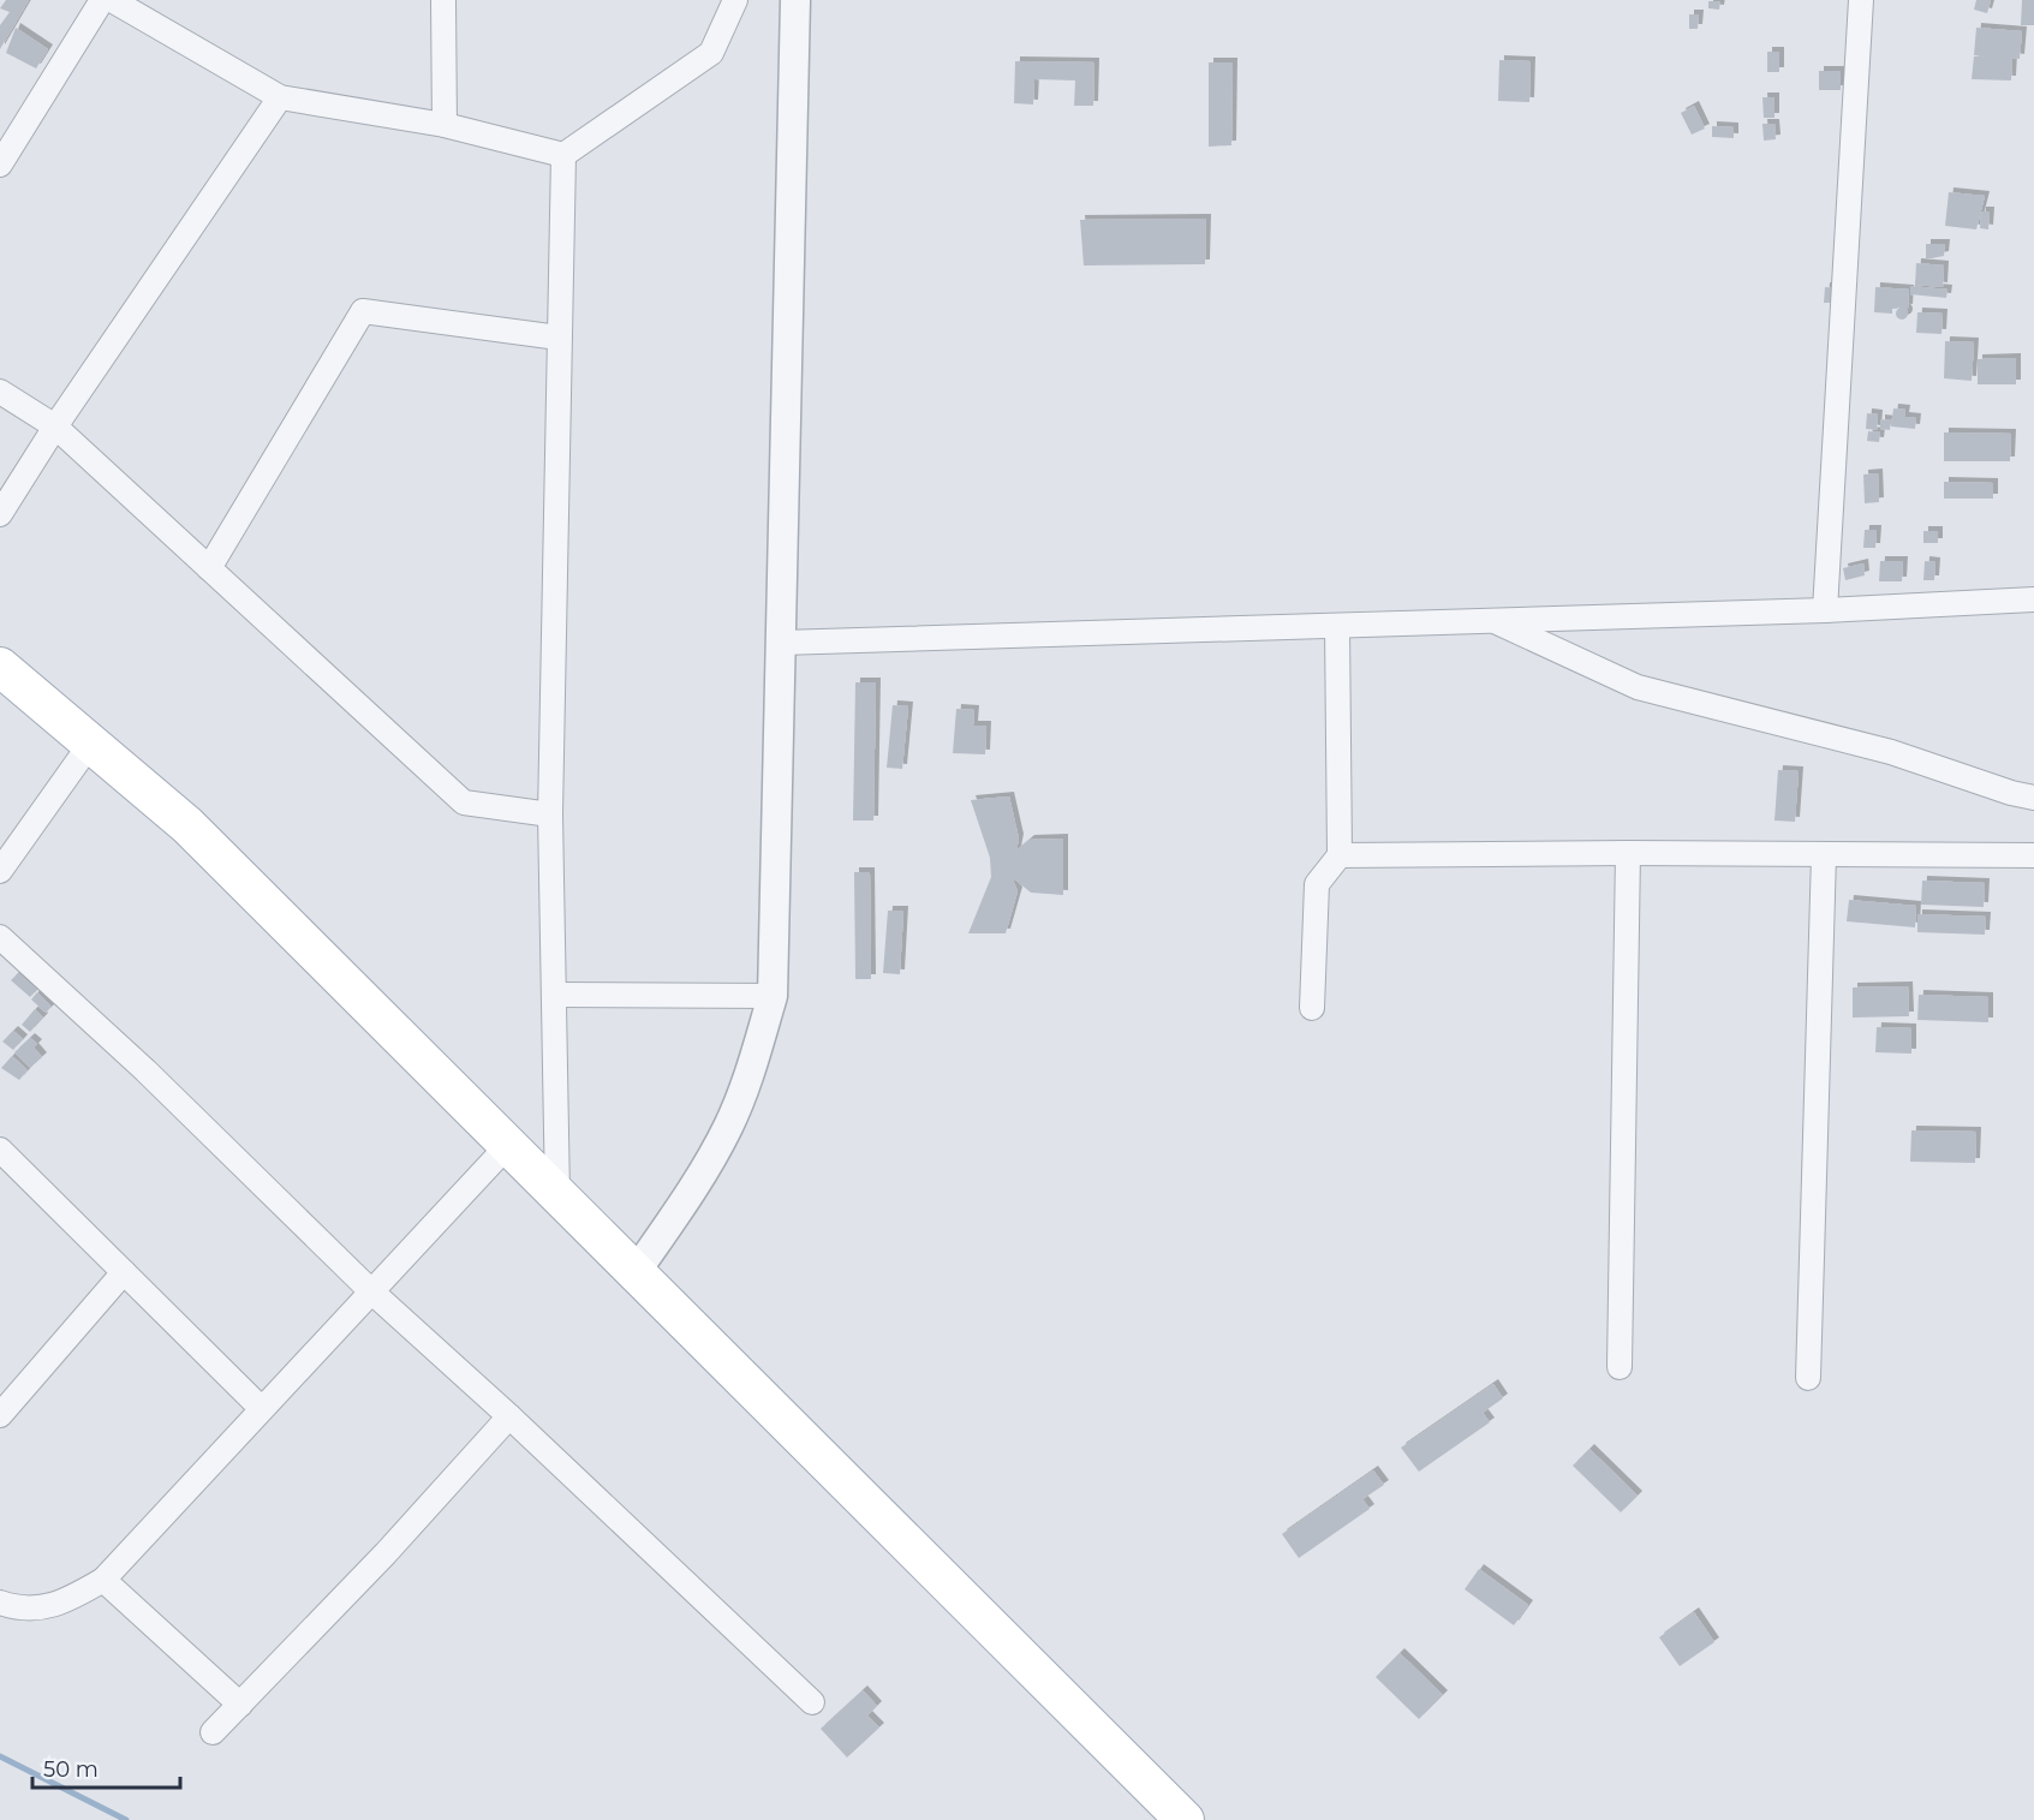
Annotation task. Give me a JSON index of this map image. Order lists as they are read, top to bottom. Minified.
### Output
{"scale_bar":"50 m"}
